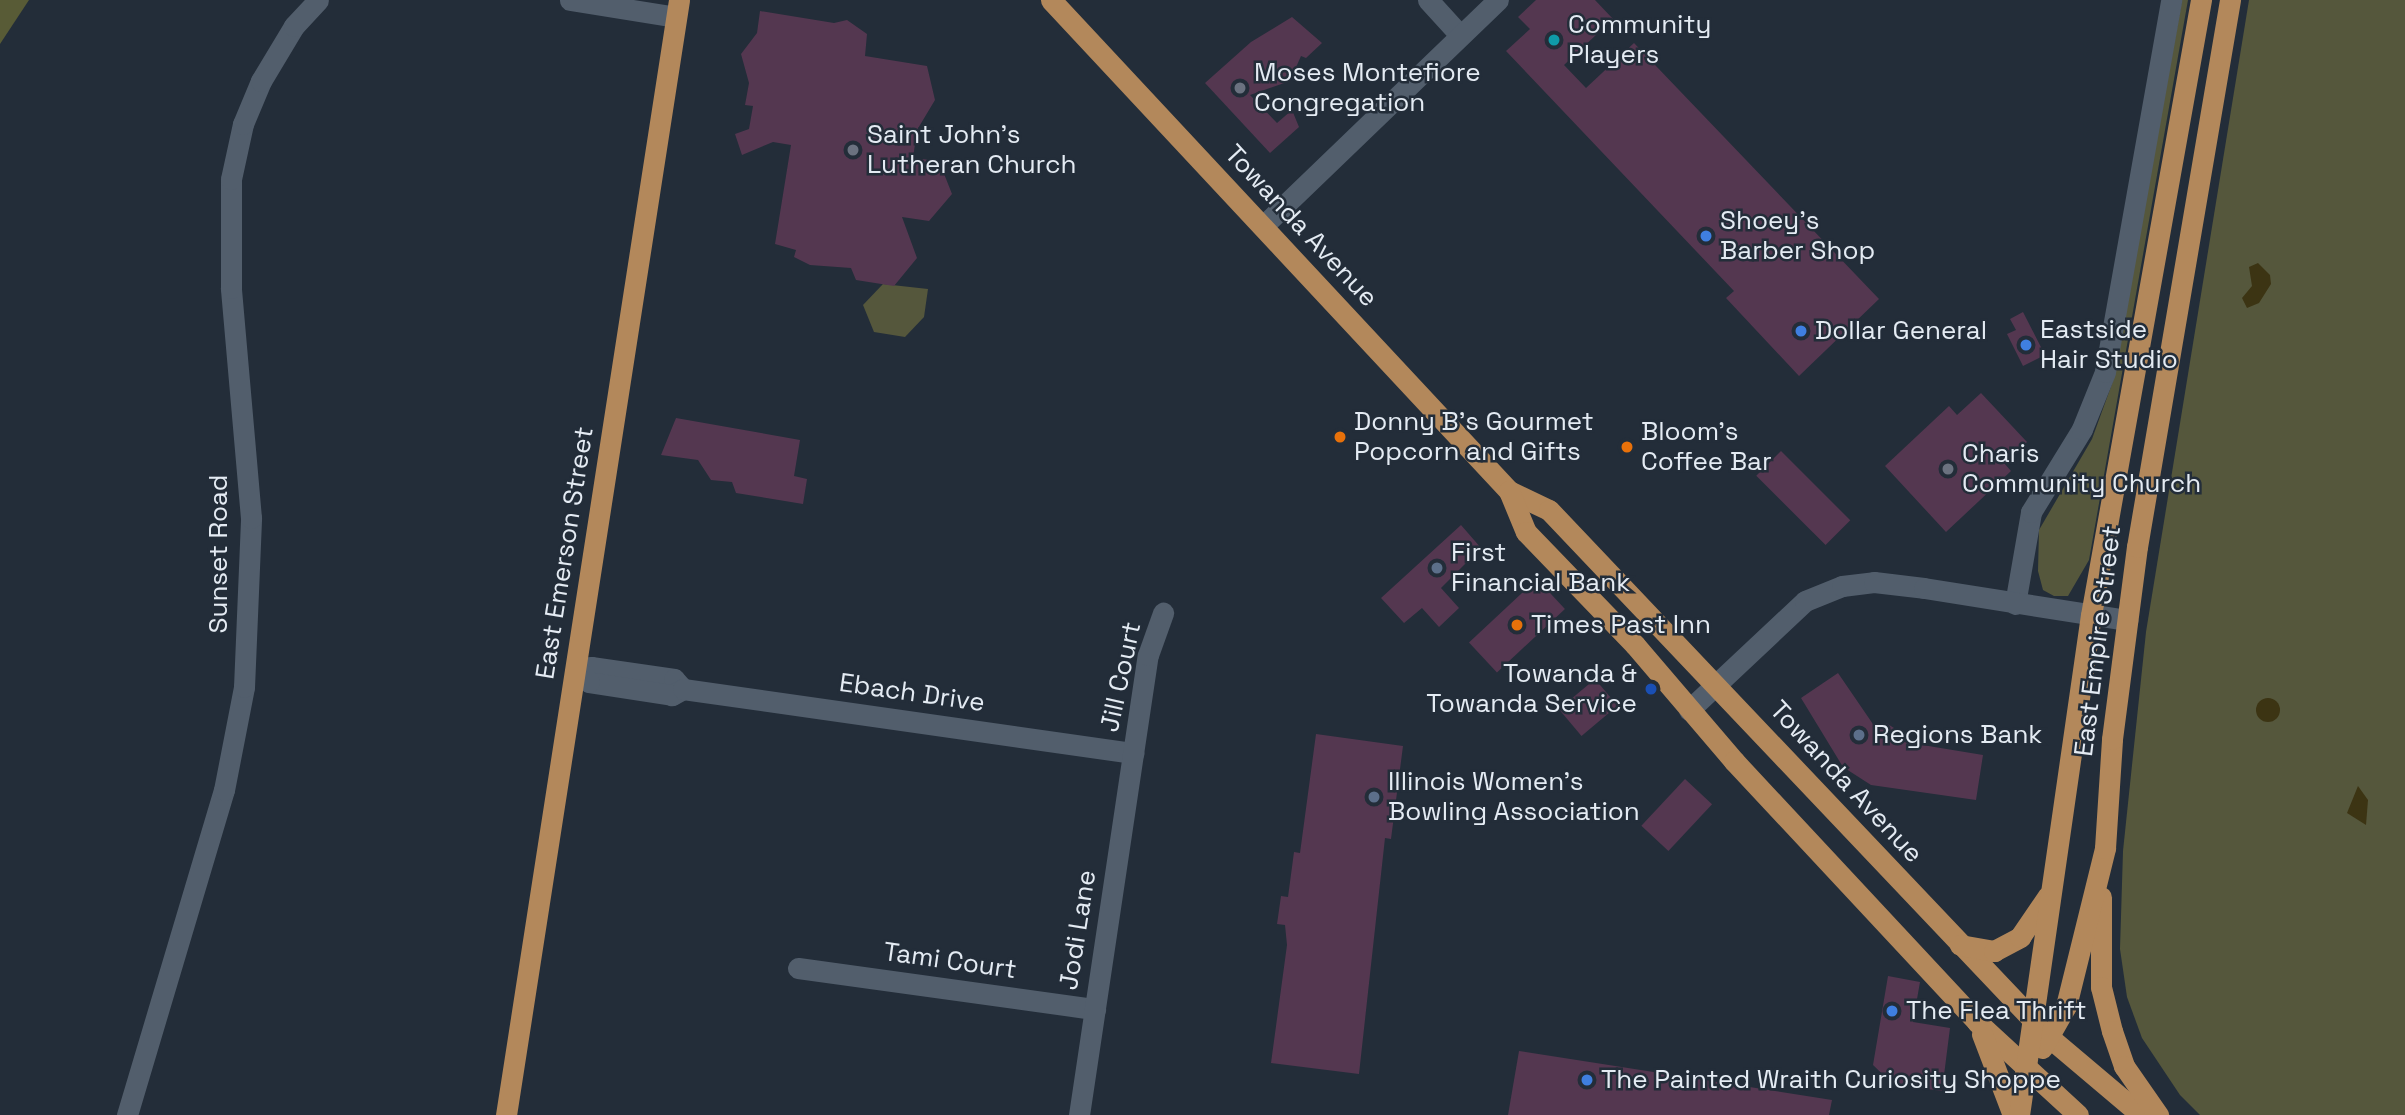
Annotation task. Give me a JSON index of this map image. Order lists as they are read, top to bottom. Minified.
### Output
{"streets":{"main road":["Towanda Avenue","East Emerson Street","East Empire Street"],"street":["Sunset Road","Jill Court","Ebach Drive","Jodi Lane","Tami Court"]},"crossings":[["Towanda Avenue","East Empire Street"],["East Emerson Street","Ebach Drive"],["Jill Court","Ebach Drive"],["Jill Court","Jodi Lane"],["Ebach Drive","Jodi Lane"],["Jodi Lane","Tami Court"]],"places":["Community Players","Moses Montefiore Congregation","Saint John's Lutheran Church","Shoey's Barber Shop","Dollar General","Eastside Hair Studio","Donny B's Gourmet Popcorn and Gifts","Bloom's Coffee Bar","Charis Community Church","First Financial Bank","Times Past Inn","Towanda & Towanda Service","Regions Bank","Illinois Women's Bowling Association","The Flea Thrift","The Painted Wraith Curiosity Shoppe"]}
